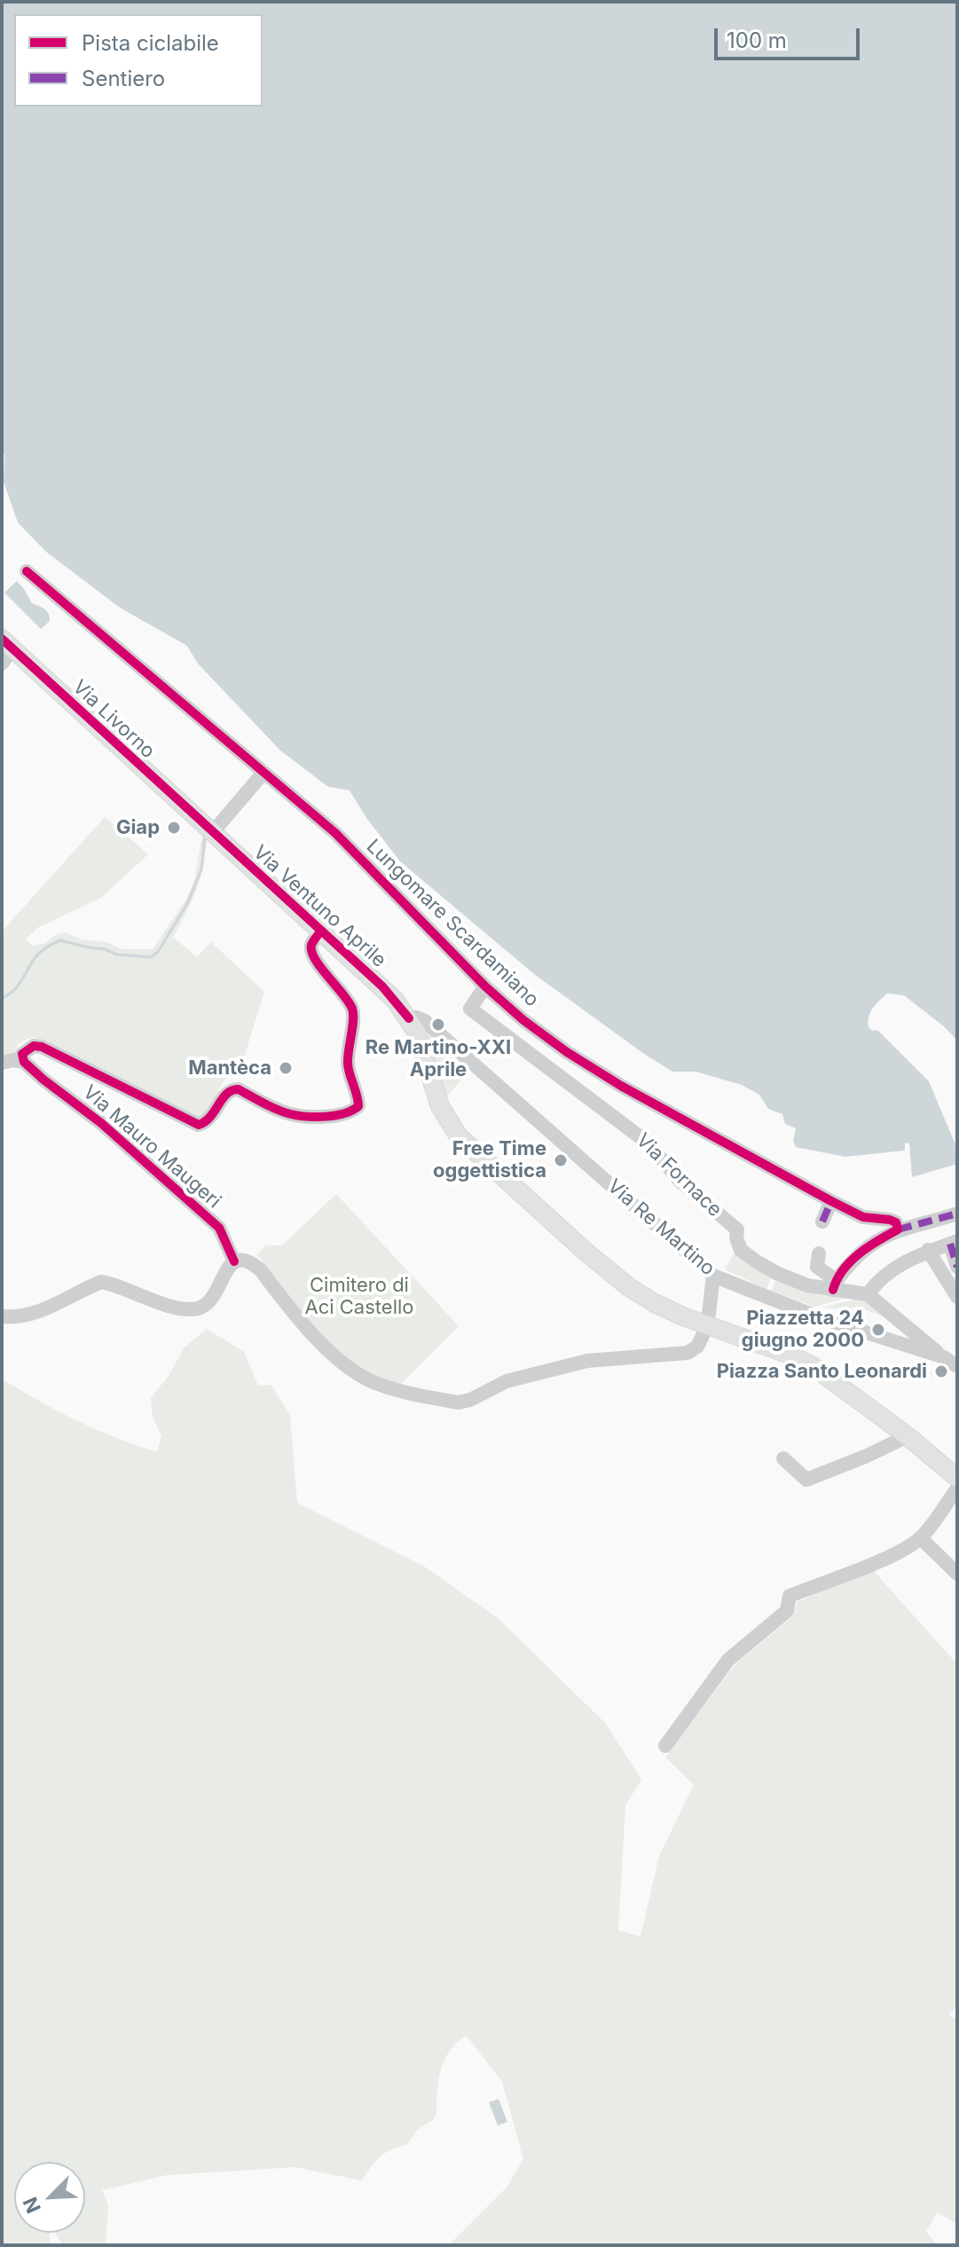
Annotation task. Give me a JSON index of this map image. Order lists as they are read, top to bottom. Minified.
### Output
{"streets":{"main road":["Via Livorno","Via Ventuno Aprile"],"street":["Lungomare Scardamiano","Via Mauro Maugeri","Via Fornace","Via Re Martino"]},"crossings":[["Via Livorno","Via Ventuno Aprile"],["Via Ventuno Aprile","Via Mauro Maugeri"],["Via Ventuno Aprile","Via Re Martino"],["Lungomare Scardamiano","Via Fornace"]],"parks":["Cimitero di Aci Castello"],"places":["Giap","Re Martino-XXI Aprile","Mantèca","Free Time oggettistica","Piazzetta 24 giugno 2000","Piazza Santo Leonardi"],"legend":["Pista ciclabile","Sentiero"],"scale_bar":"100 m","north":"bottom left"}
